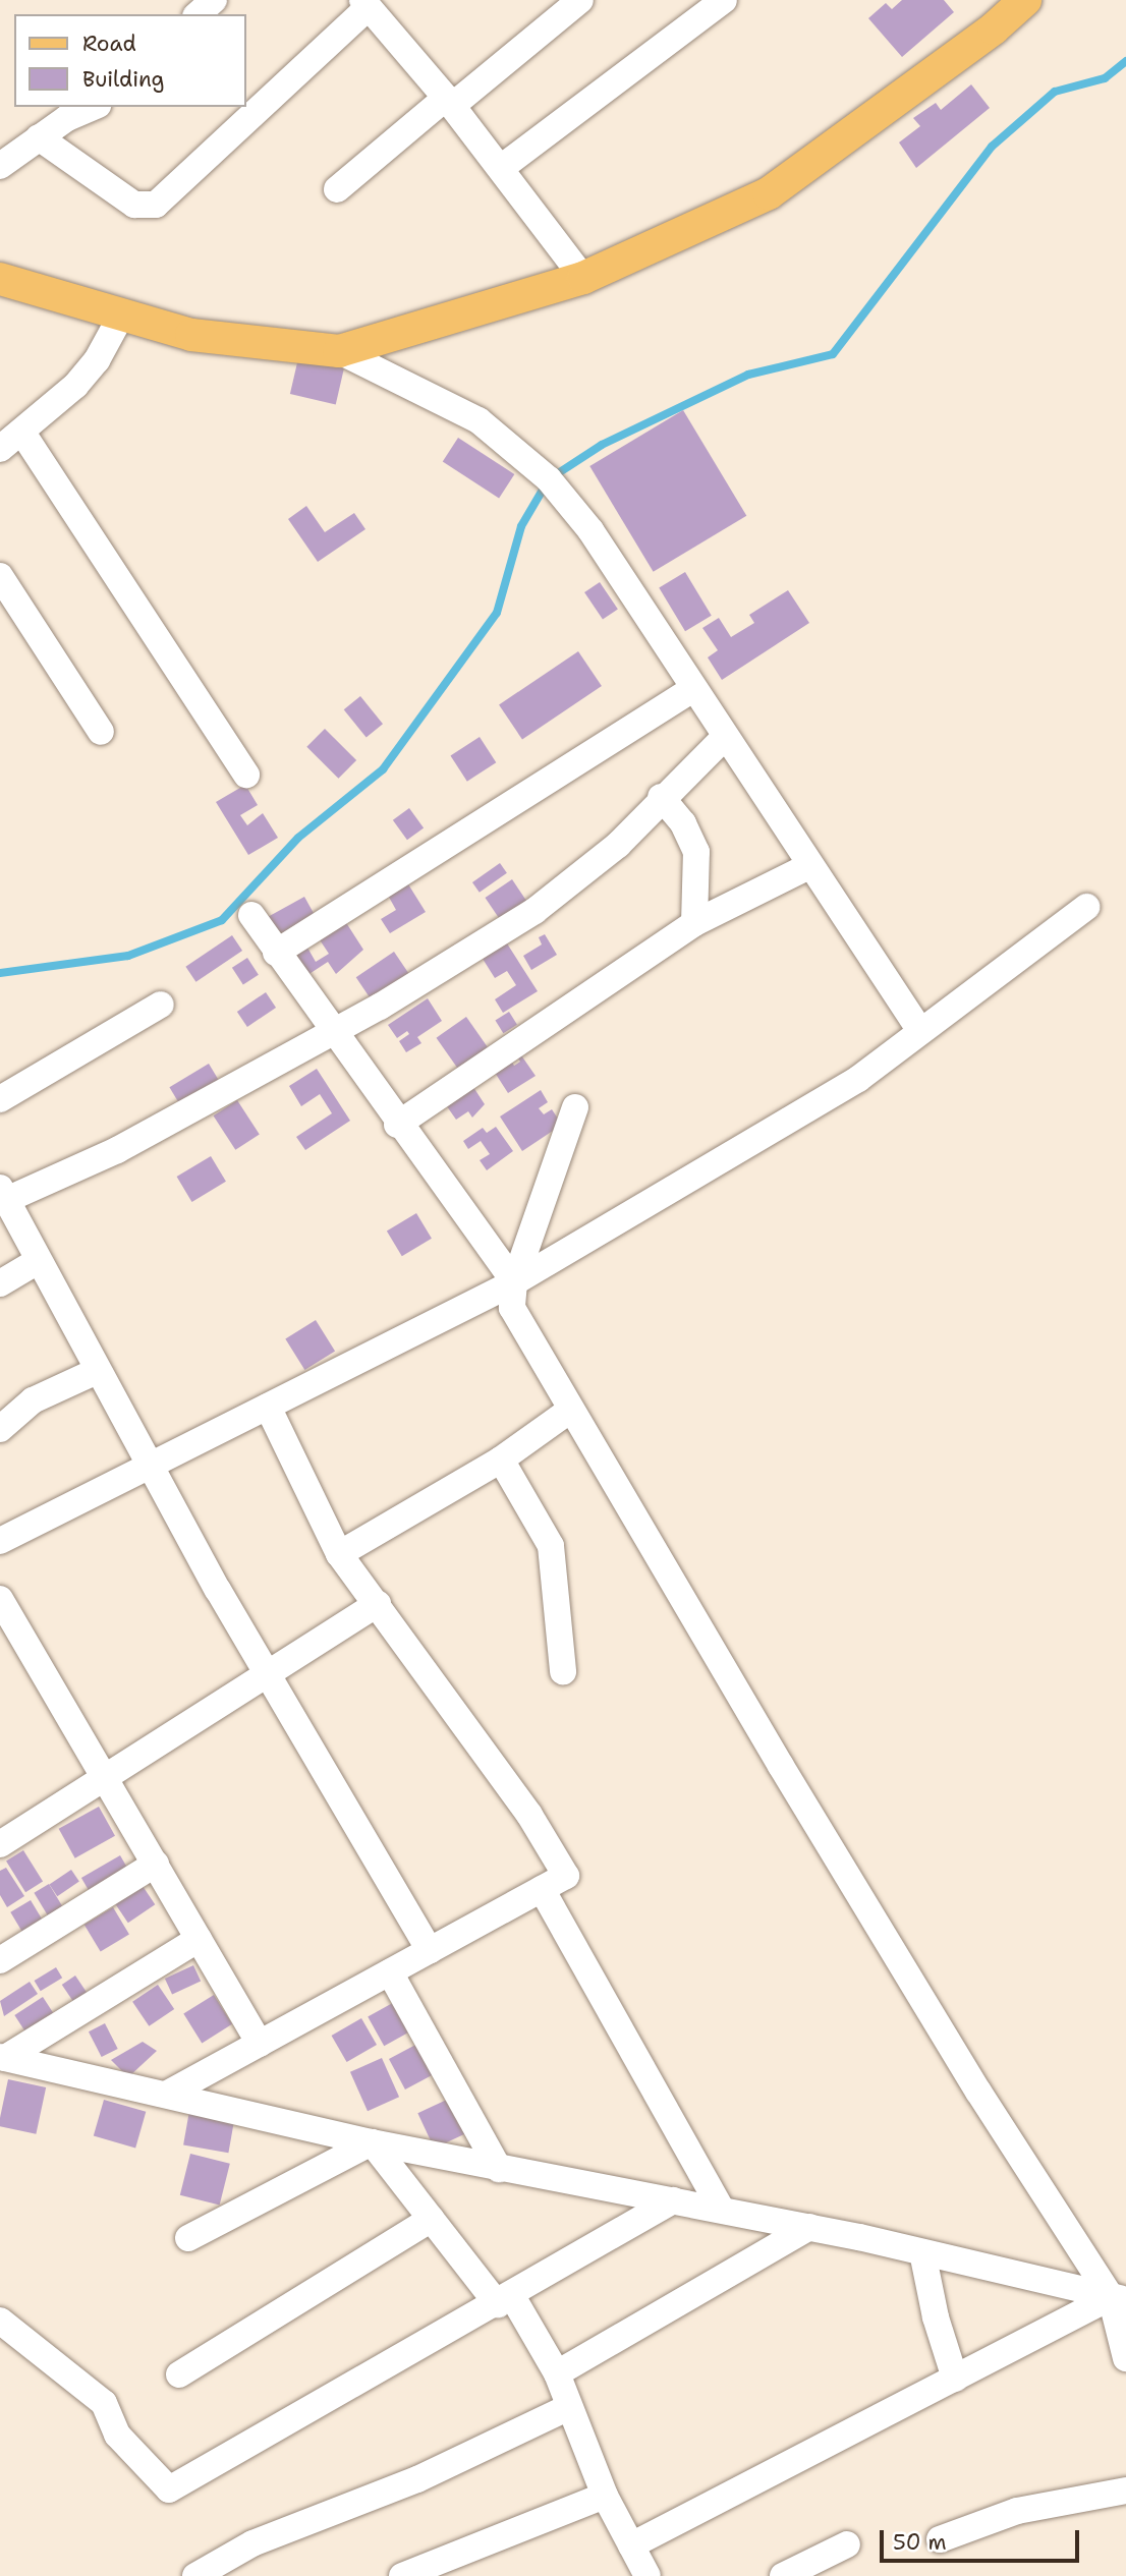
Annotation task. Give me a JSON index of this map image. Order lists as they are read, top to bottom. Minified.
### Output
{"legend":["Road","Building"],"scale_bar":"50 m"}
